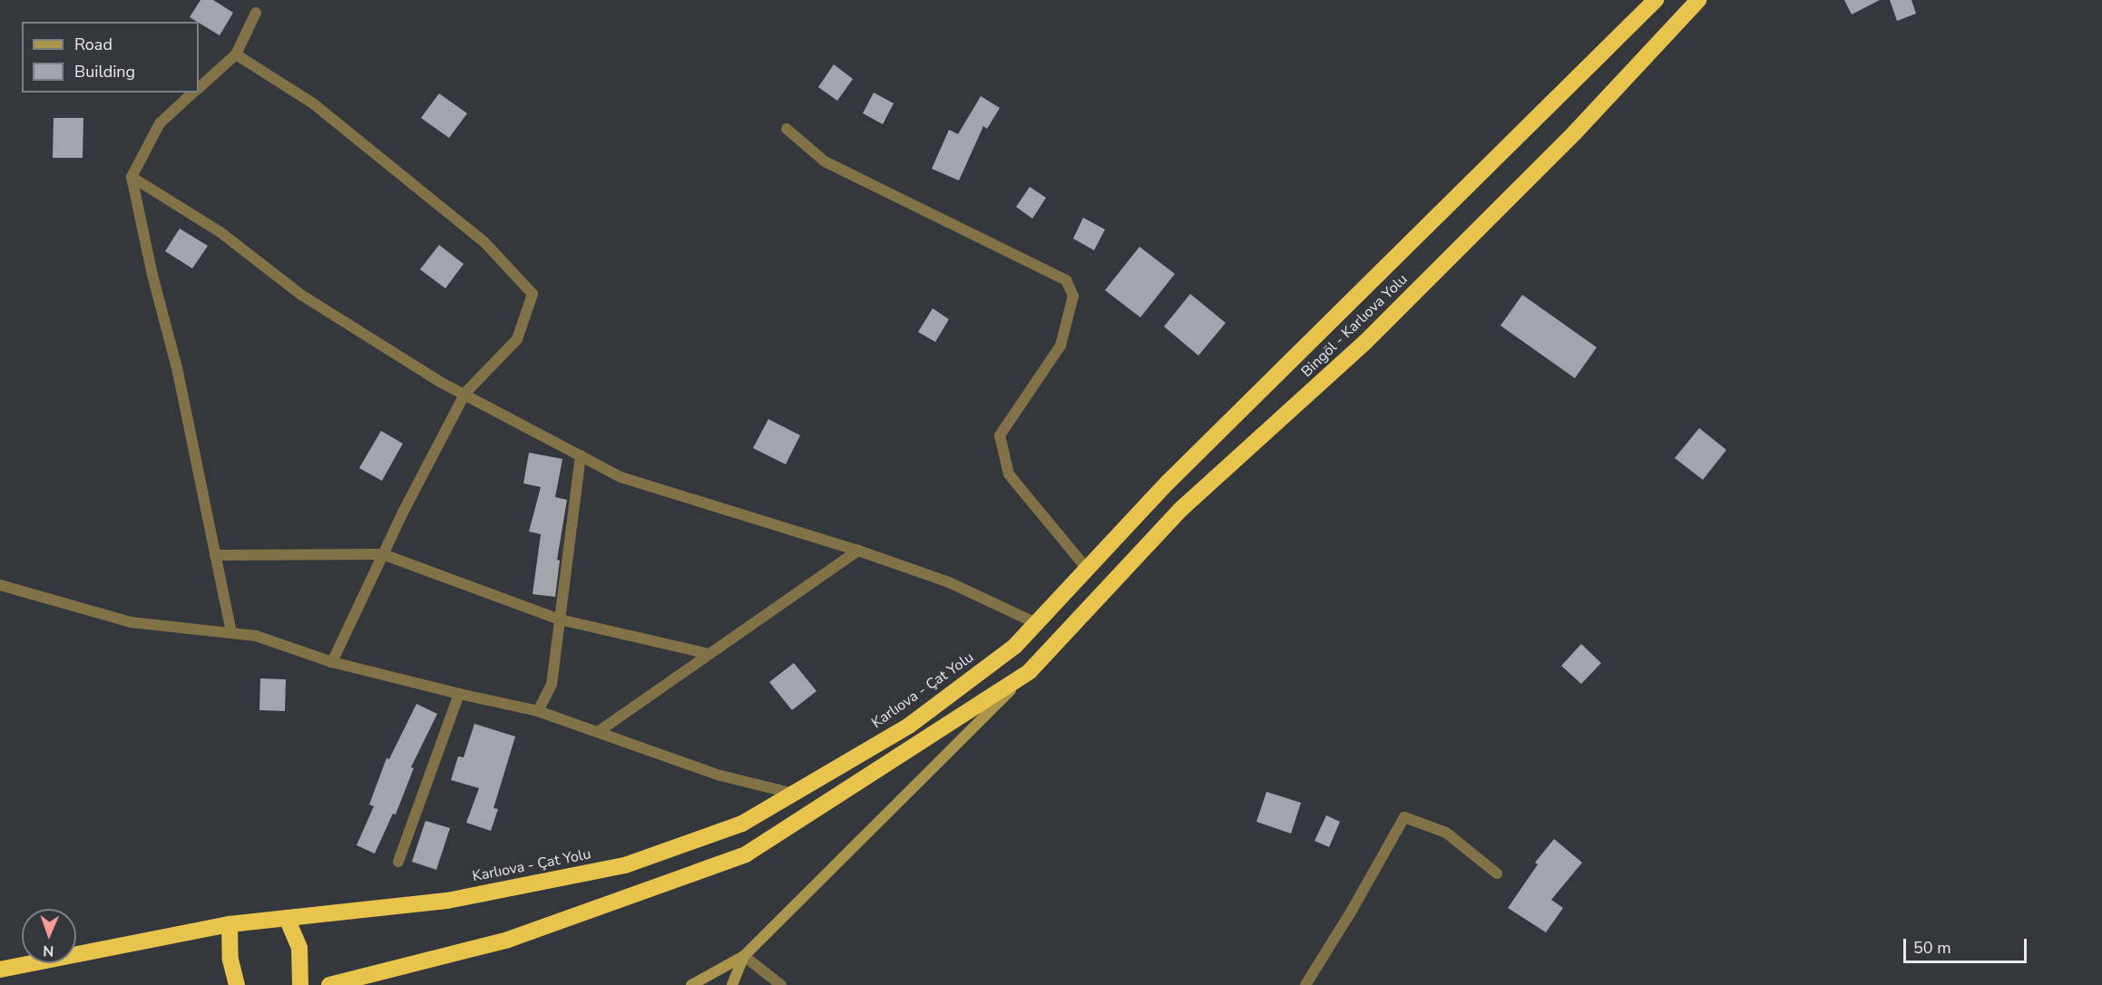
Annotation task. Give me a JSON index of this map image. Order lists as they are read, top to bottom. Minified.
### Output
{"streets":{"highway":["Bingöl - Karlıova Yolu","Karlıova - Çat Yolu"]},"crossings":[["Bingöl - Karlıova Yolu","Karlıova - Çat Yolu"]],"legend":["Road","Building"],"scale_bar":"50 m","north":"bottom"}
